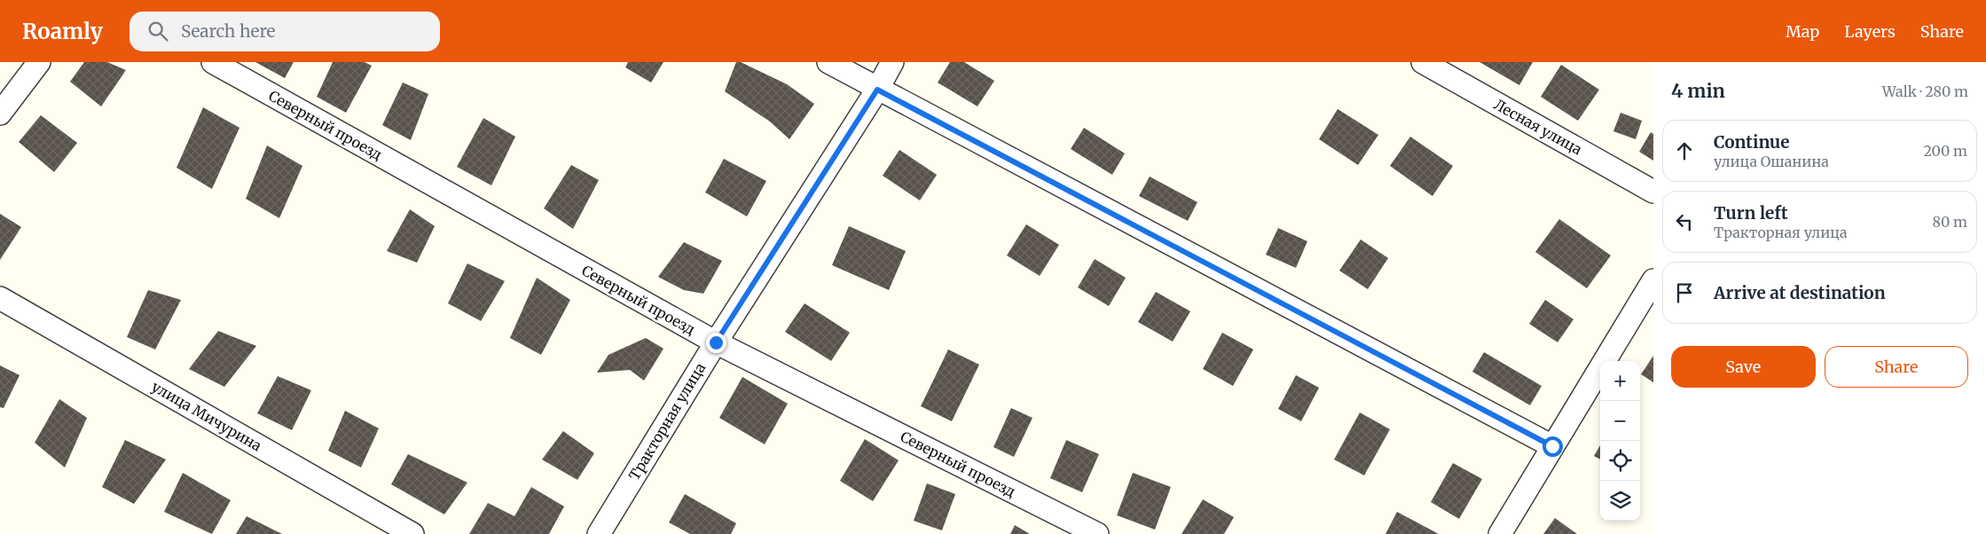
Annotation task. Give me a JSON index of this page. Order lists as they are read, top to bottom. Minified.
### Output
{"streets":{"street":["Северный проезд","Лесная улица","улица Мичурина","Тракторная улица"]},"crossings":[["Северный проезд","Тракторная улица"]],"page":{"header":"Roamly","search":"Search here","nav":["Map","Layers","Share"],"heading":["4 min","Walk · 280 m"],"list":[["Continue","улица Ошанина","200 m"],["Turn left","Тракторная улица","80 m"],"Arrive at destination"],"buttons":["Save","Share"],"map_buttons":["+","−"]}}
